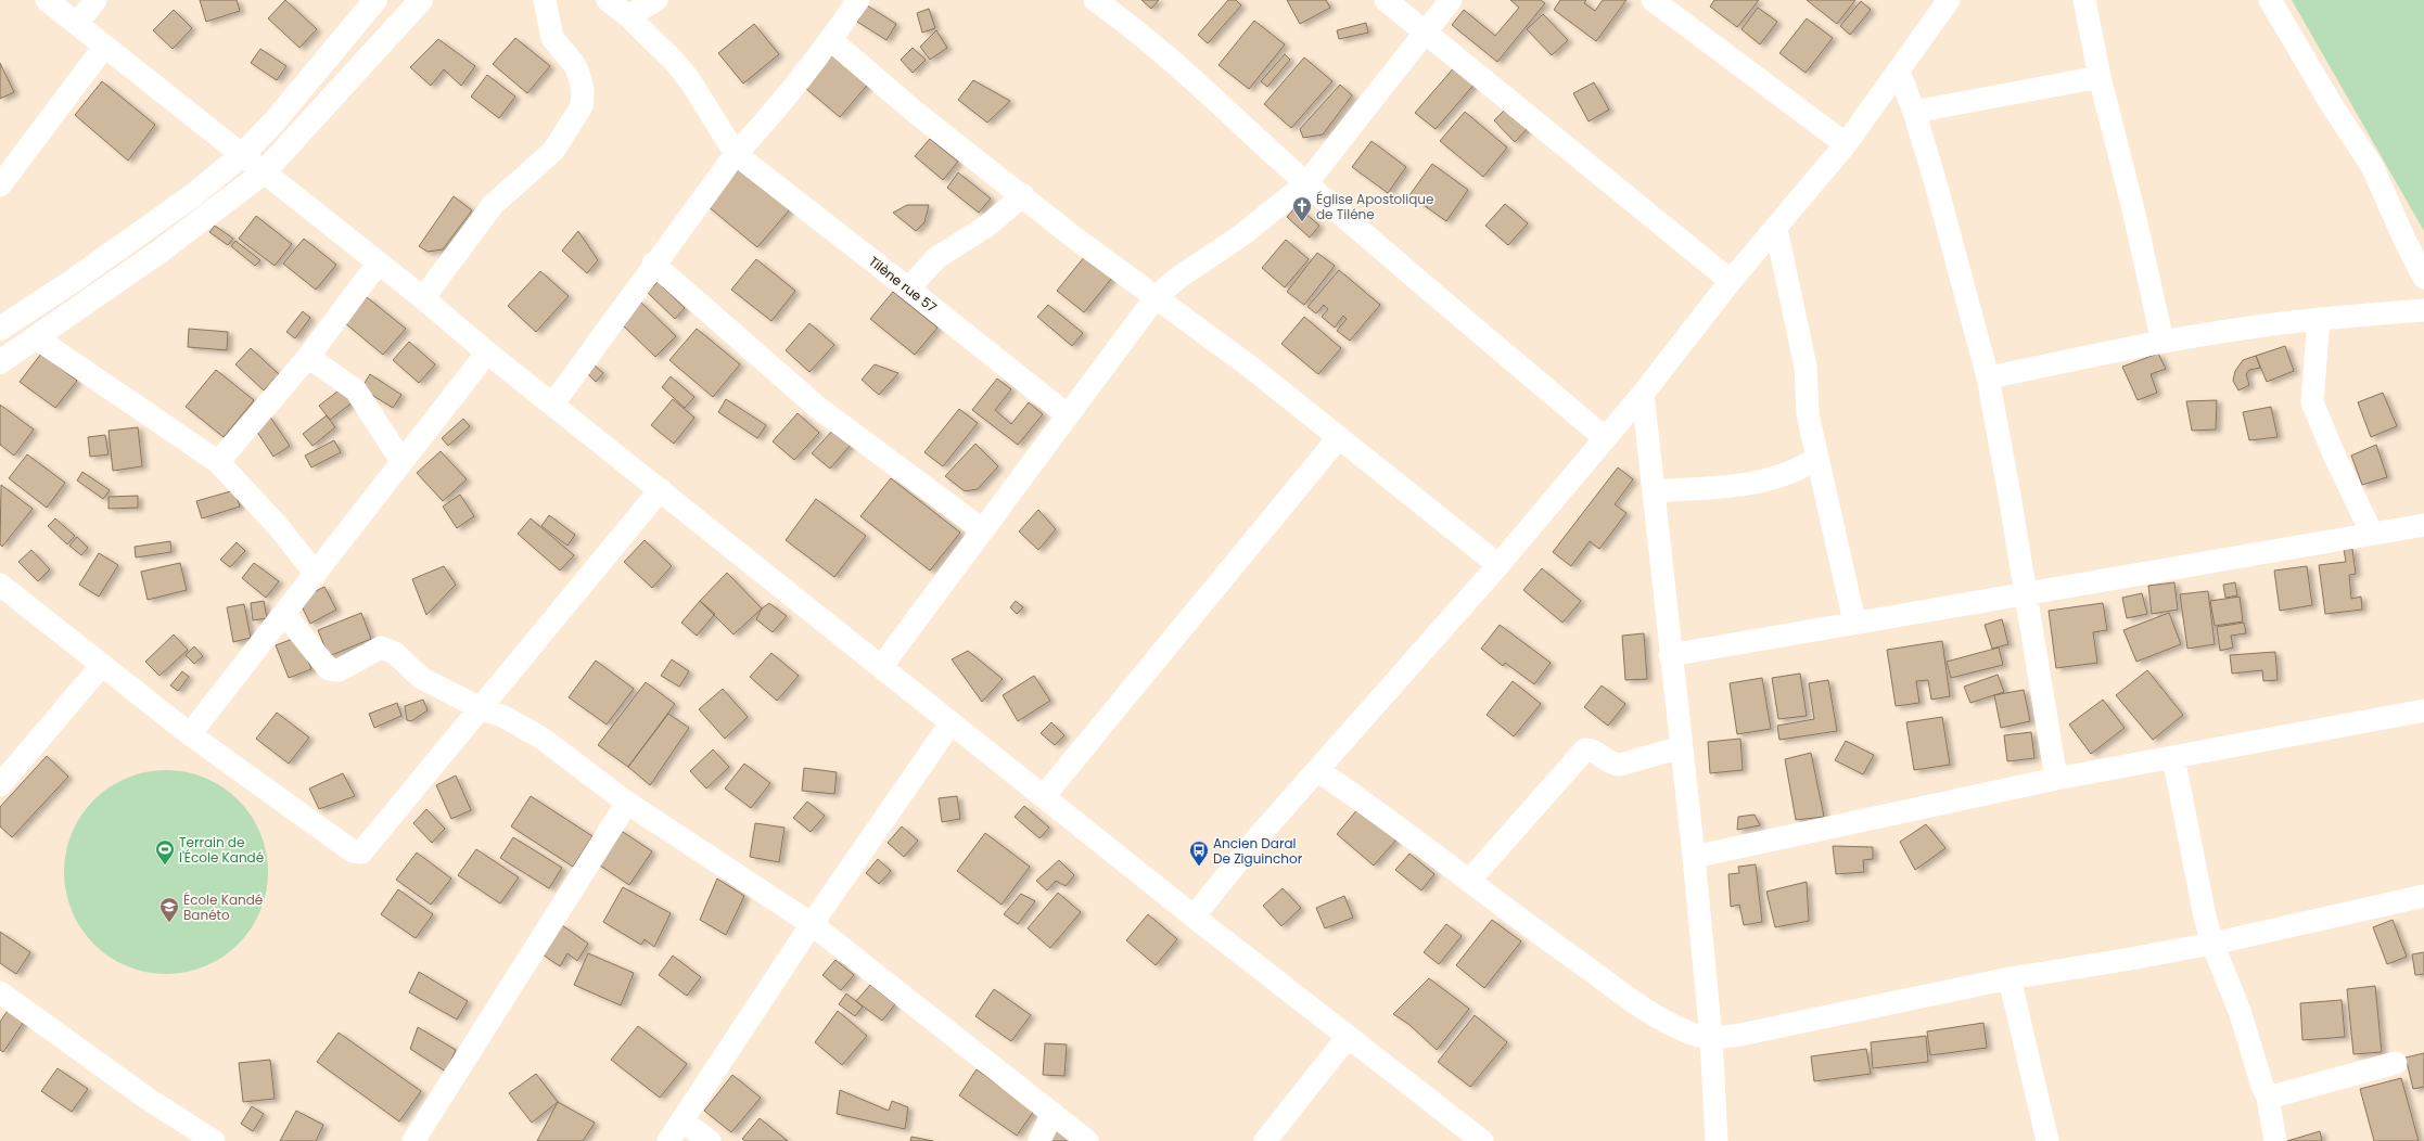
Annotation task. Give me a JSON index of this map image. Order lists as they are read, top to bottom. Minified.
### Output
{"streets":{"street":["Tilène rue 57"]},"places":{"church":["Église Apostolique de Tiléne"],"sports":["Terrain de l'École Kandé"],"bus stop":["Ancien Daral De Ziguinchor"],"school or university":["École Kandé Banéto"]}}
